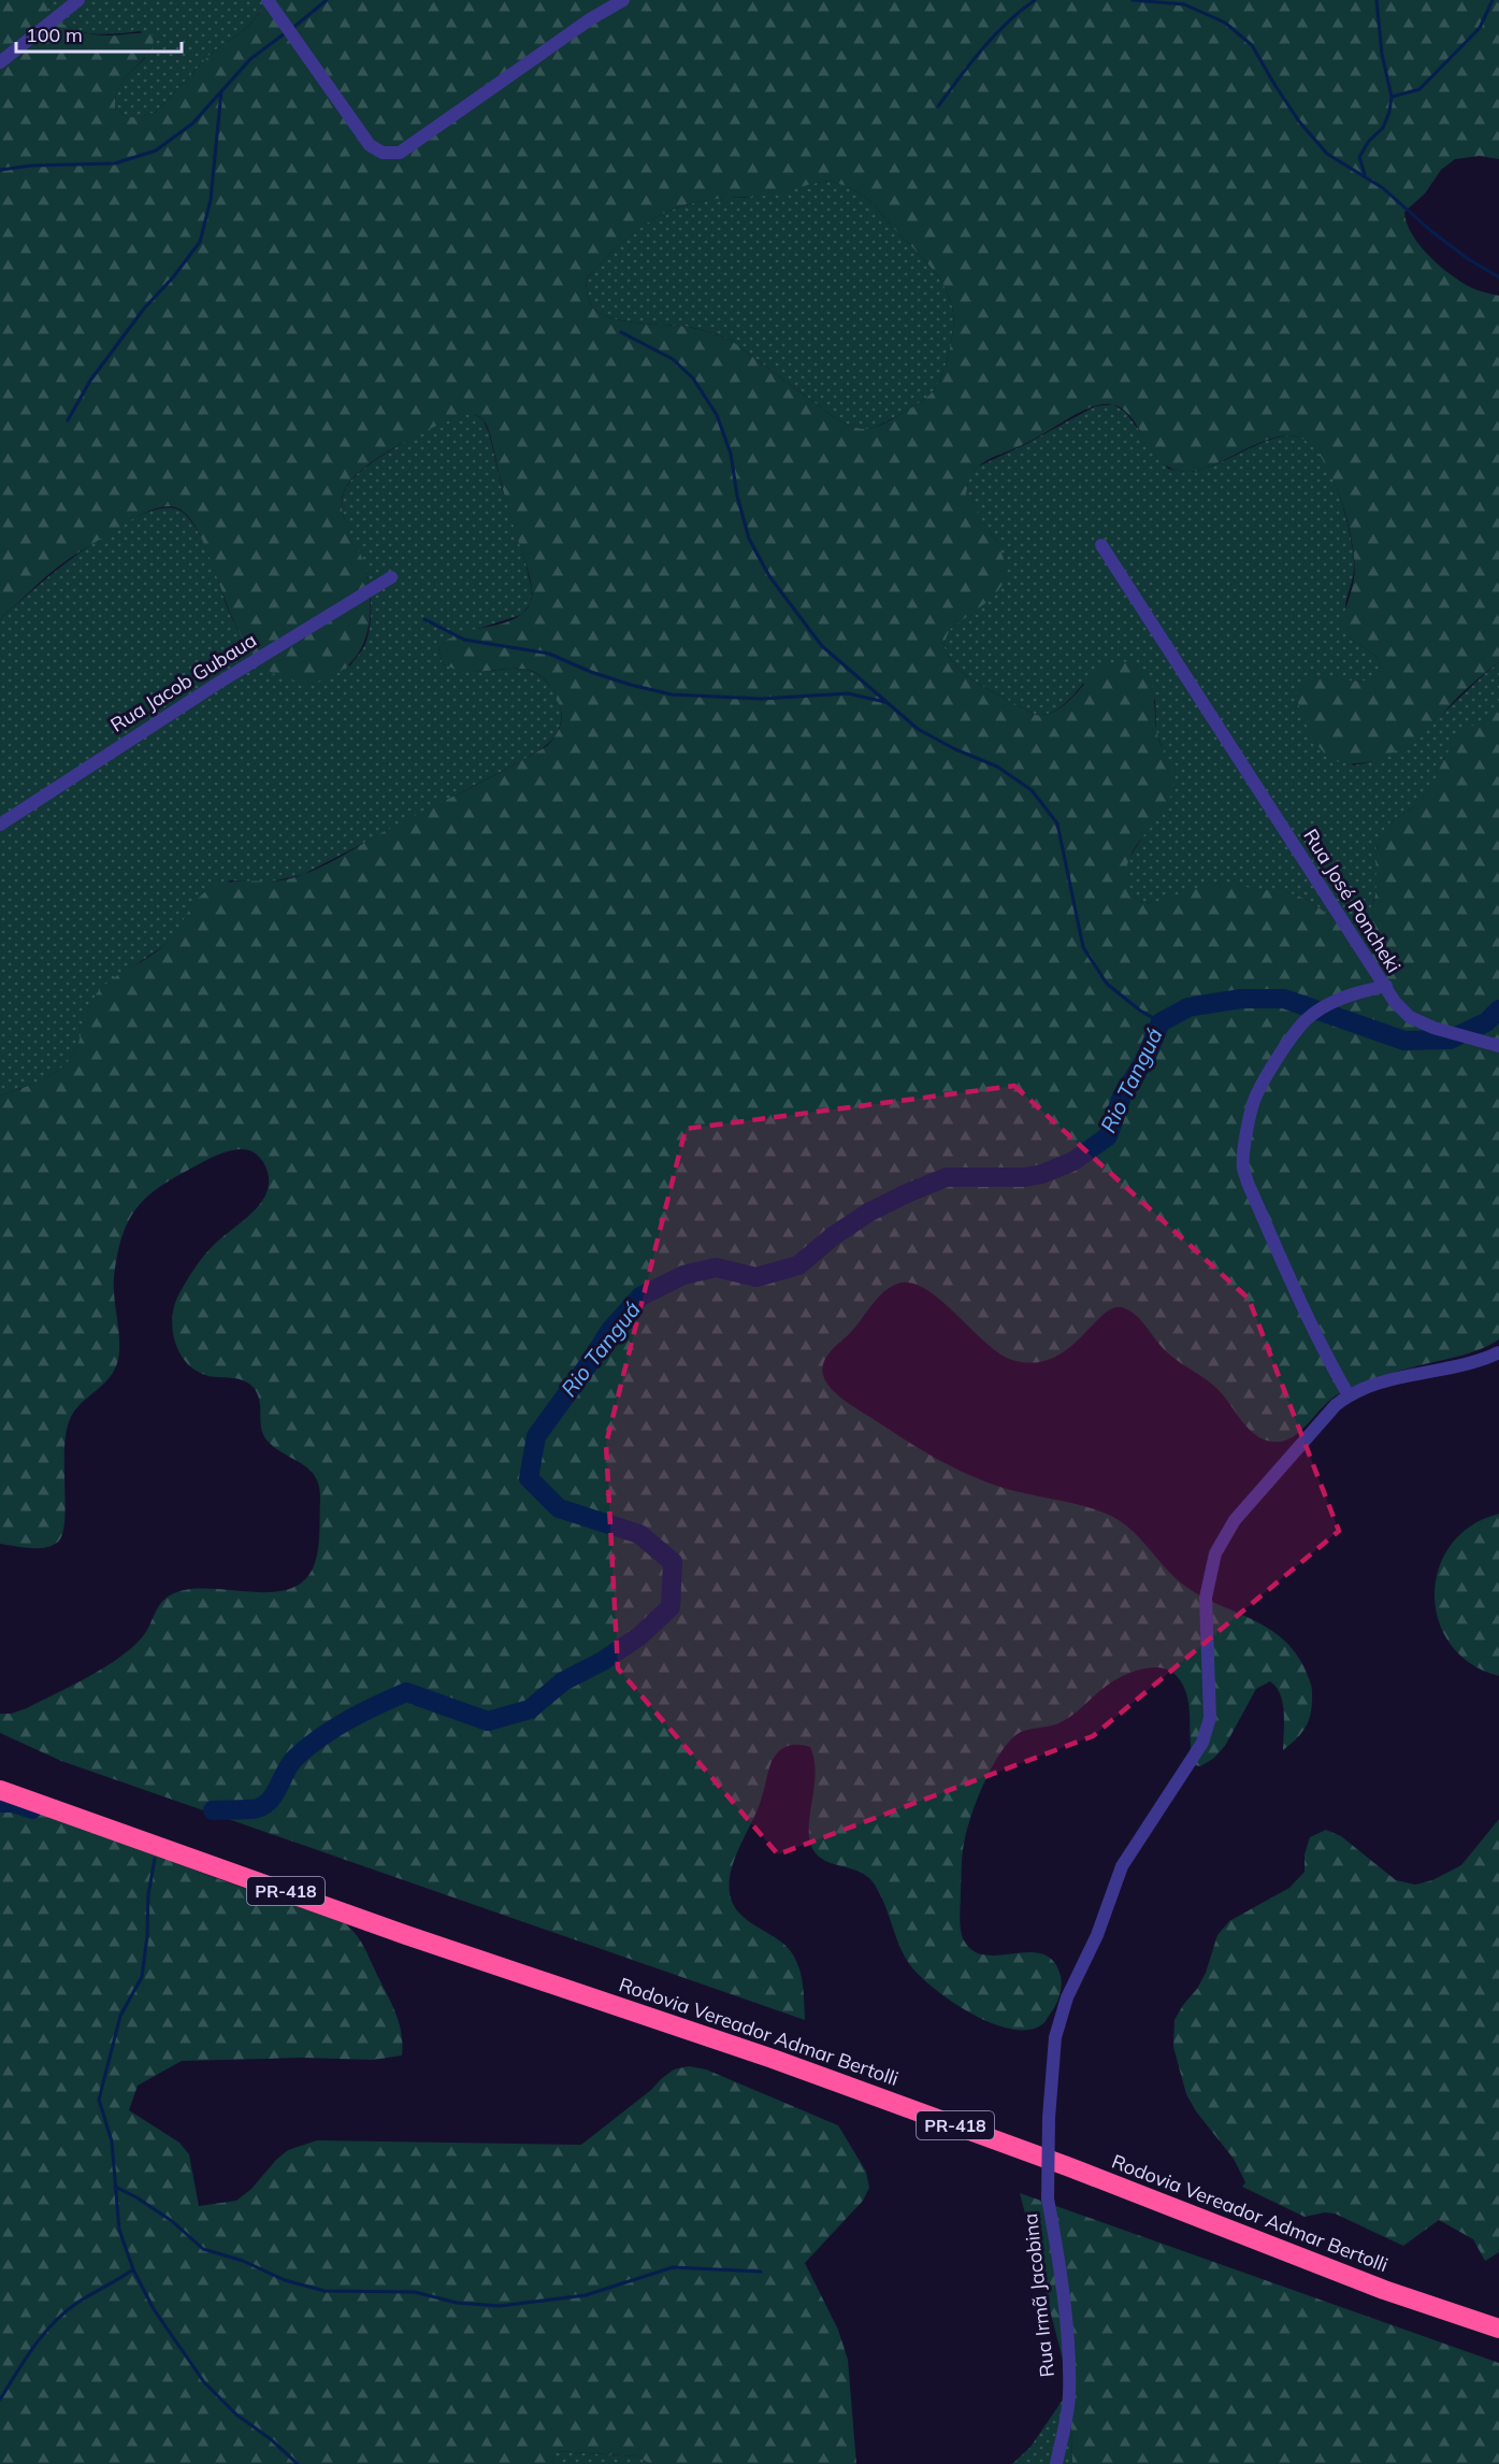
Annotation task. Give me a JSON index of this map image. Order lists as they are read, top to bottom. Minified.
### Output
{"streets":{"highway":["PR-418","Rodovia Vereador Admar Bertolli"],"street":["Rua Jacob Gubaua","Rua José Poncheki","Rua Irmã Jacobina"]},"crossings":[["Rua José Poncheki","Rua Irmã Jacobina"]],"water":["Rio Tanguá"],"scale_bar":"100 m"}
